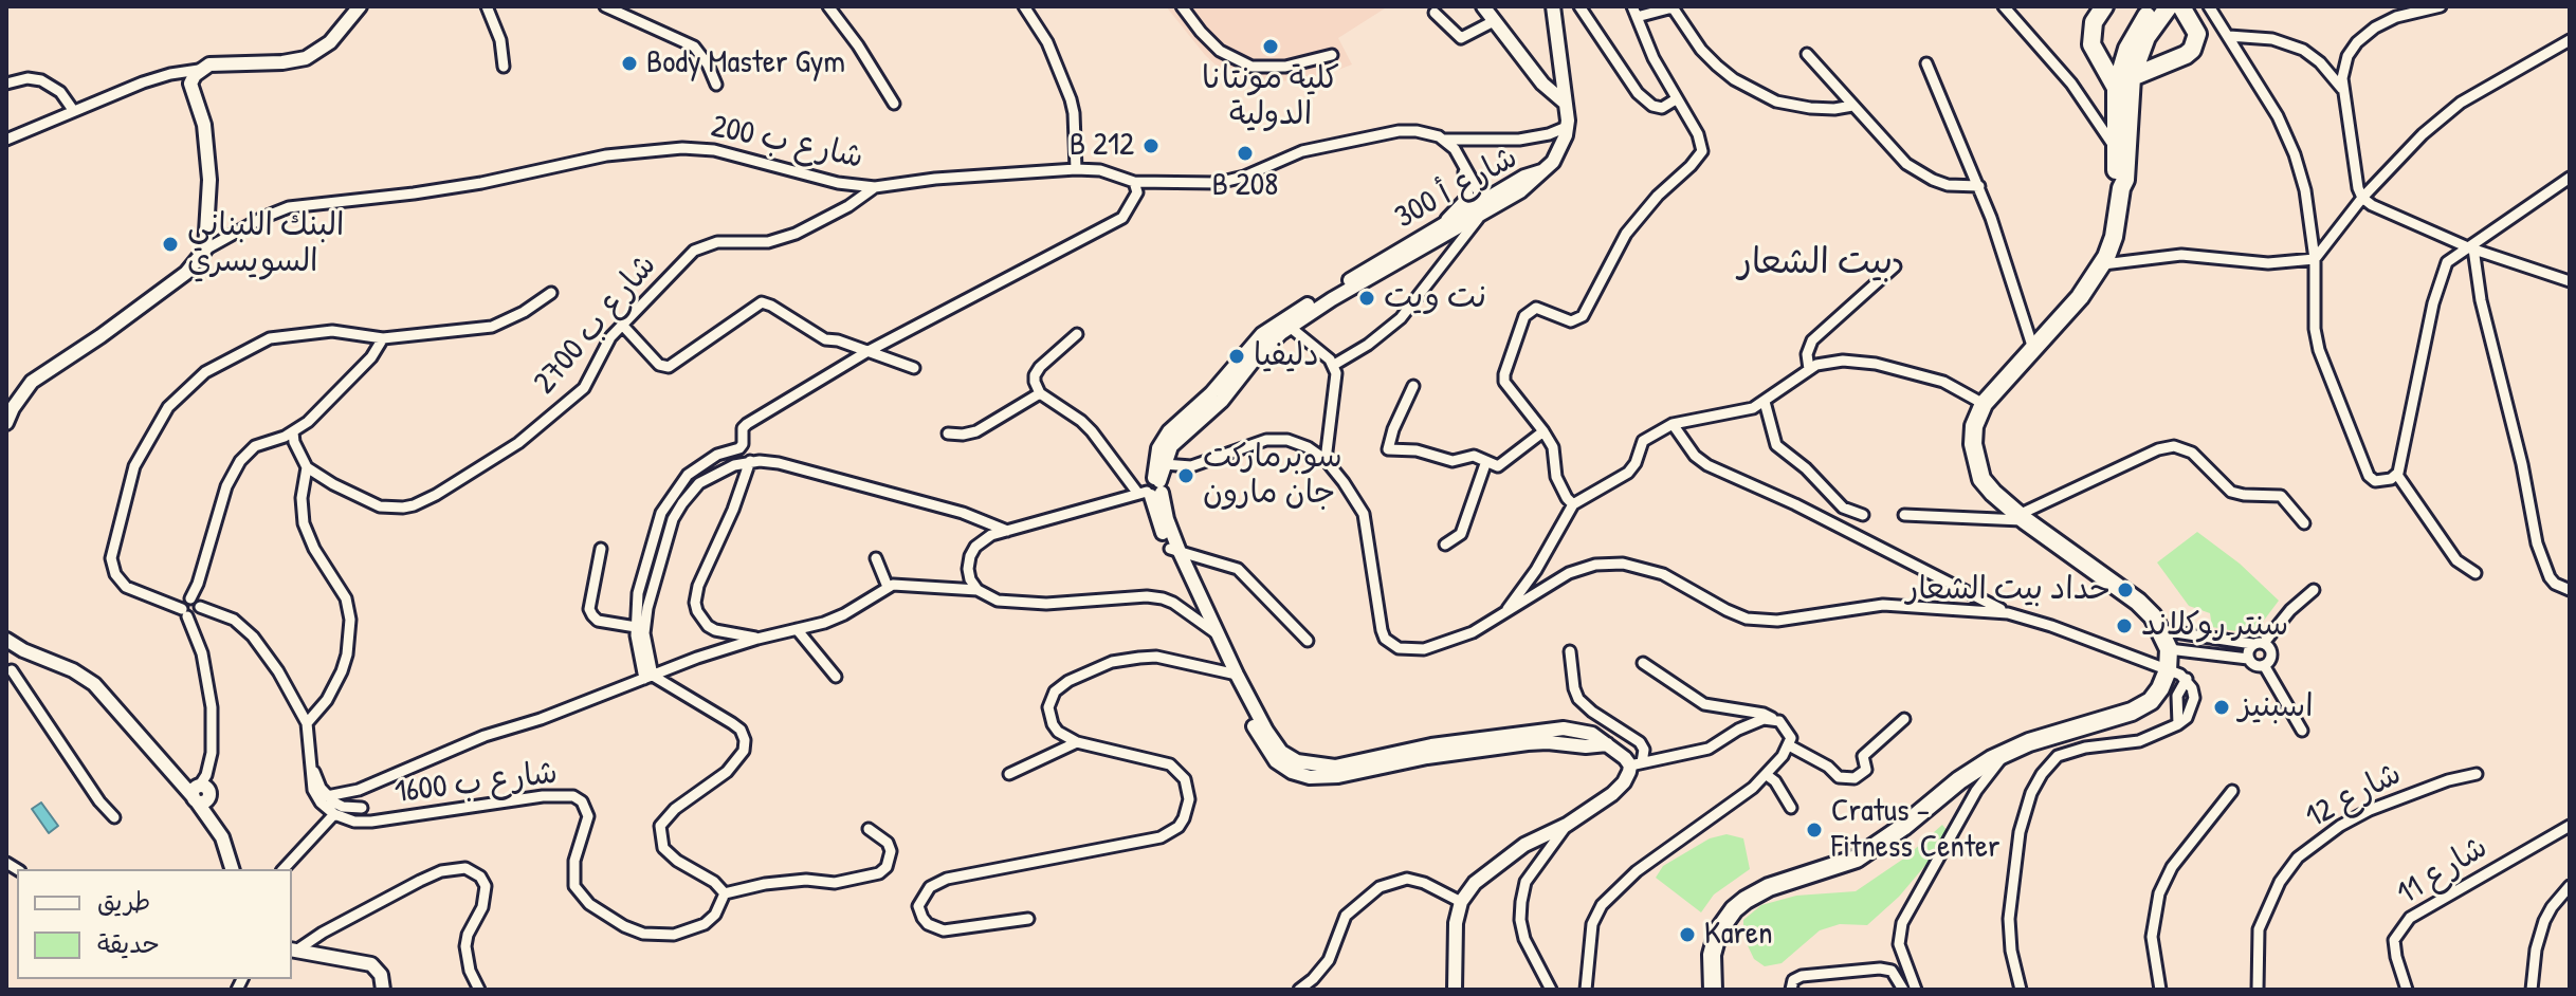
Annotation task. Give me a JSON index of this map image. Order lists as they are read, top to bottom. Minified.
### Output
{"streets":{"street":["شارع ب 200","شارع أ 300","شارع ب 2700","شارع ب 1600","شارع 12","شارع 11"]},"crossings":[["شارع ب 200","شارع أ 300"],["شارع ب 200","شارع ب 2700"]],"districts":["بيت الشعار"],"places":["كلية مونتانا الدولية","Body Master Gym","B 212","B 208","البنك اللبناني السويسري","نت ويت","دليفيا","سوبرماركت جان مارون","حداد بيت الشعار","سنتر روكلاند","اسبنيز","Cratus – Fitness Center","Karen"],"legend":["طريق","حديقة"]}
